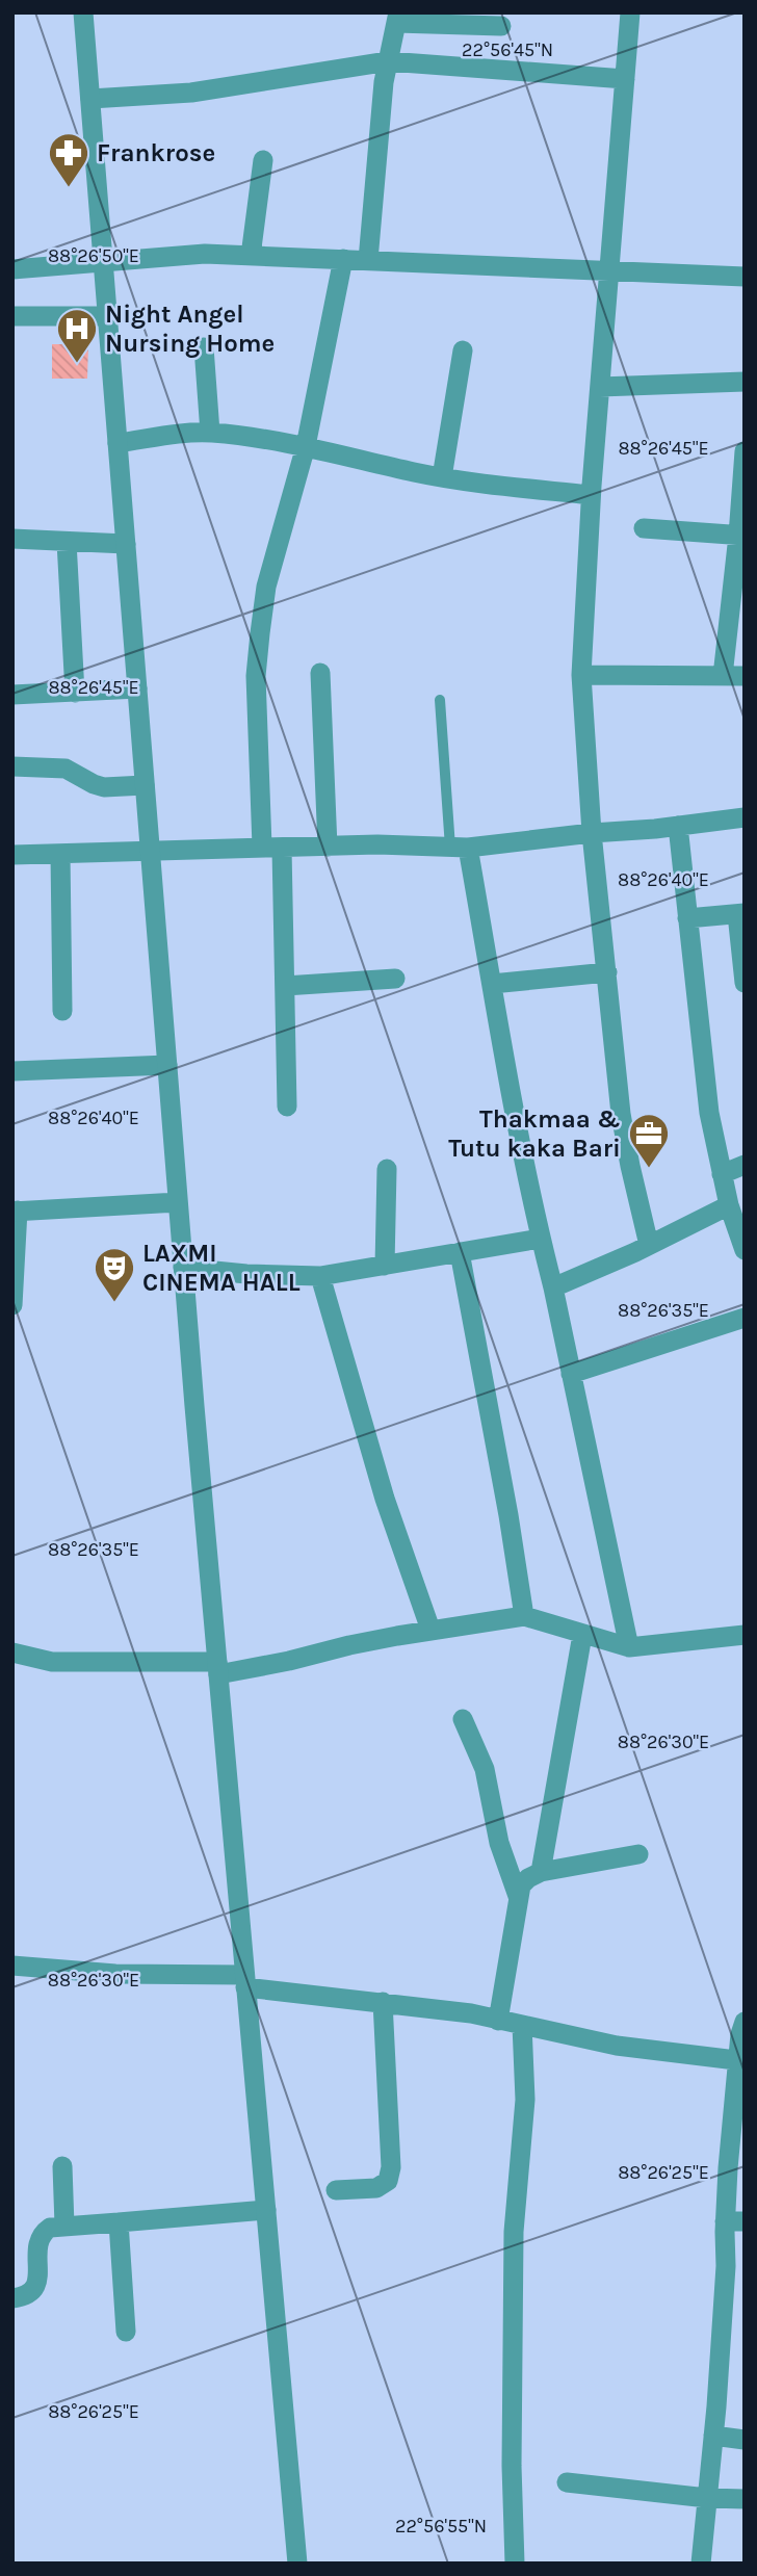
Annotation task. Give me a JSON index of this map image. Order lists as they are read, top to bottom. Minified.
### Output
{"places":{"pharmacy":["Frankrose"],"hospital":["Night Angel Nursing Home"],"office":["Thakmaa & Tutu kaka Bari"],"theatre":["LAXMI CINEMA HALL"]},"coordinates":["22°56'45\"N","88°26'50\"E","88°26'45\"E","88°26'40\"E","88°26'35\"E","88°26'30\"E","88°26'25\"E","22°56'55\"N"]}
